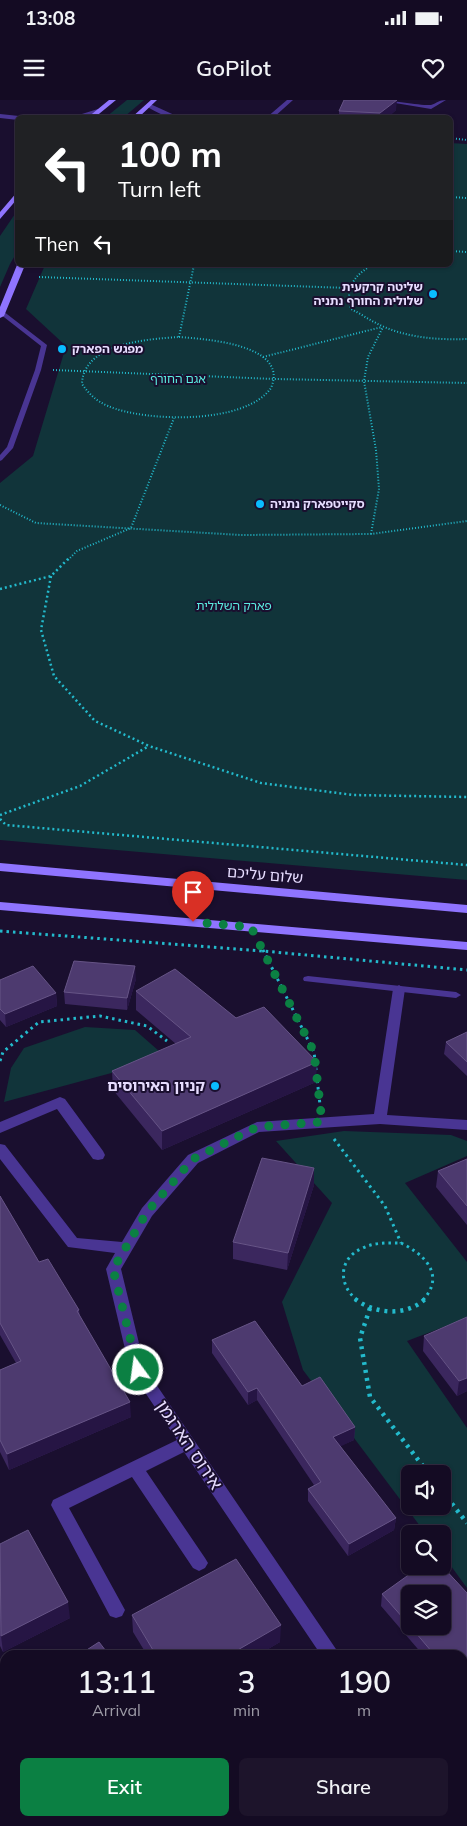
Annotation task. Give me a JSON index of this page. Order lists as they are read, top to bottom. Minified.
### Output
{"streets":{"main road":["שלום עליכם"],"street":["אירוס הארגמן"]},"parks":["אגם החורף","פארק השלולית"],"places":["שליטה קרקעית שלולית החורף נתניה","מפגש הפארק","סקייטפארק נתניה","קניון האירוסים"],"page":{"status":"13:08","header":"GoPilot","turn":["100 m","Turn left"],"then":"Then","eta":["13:11","Arrival","3","min","190","m"],"buttons":["Exit","Share"]}}
